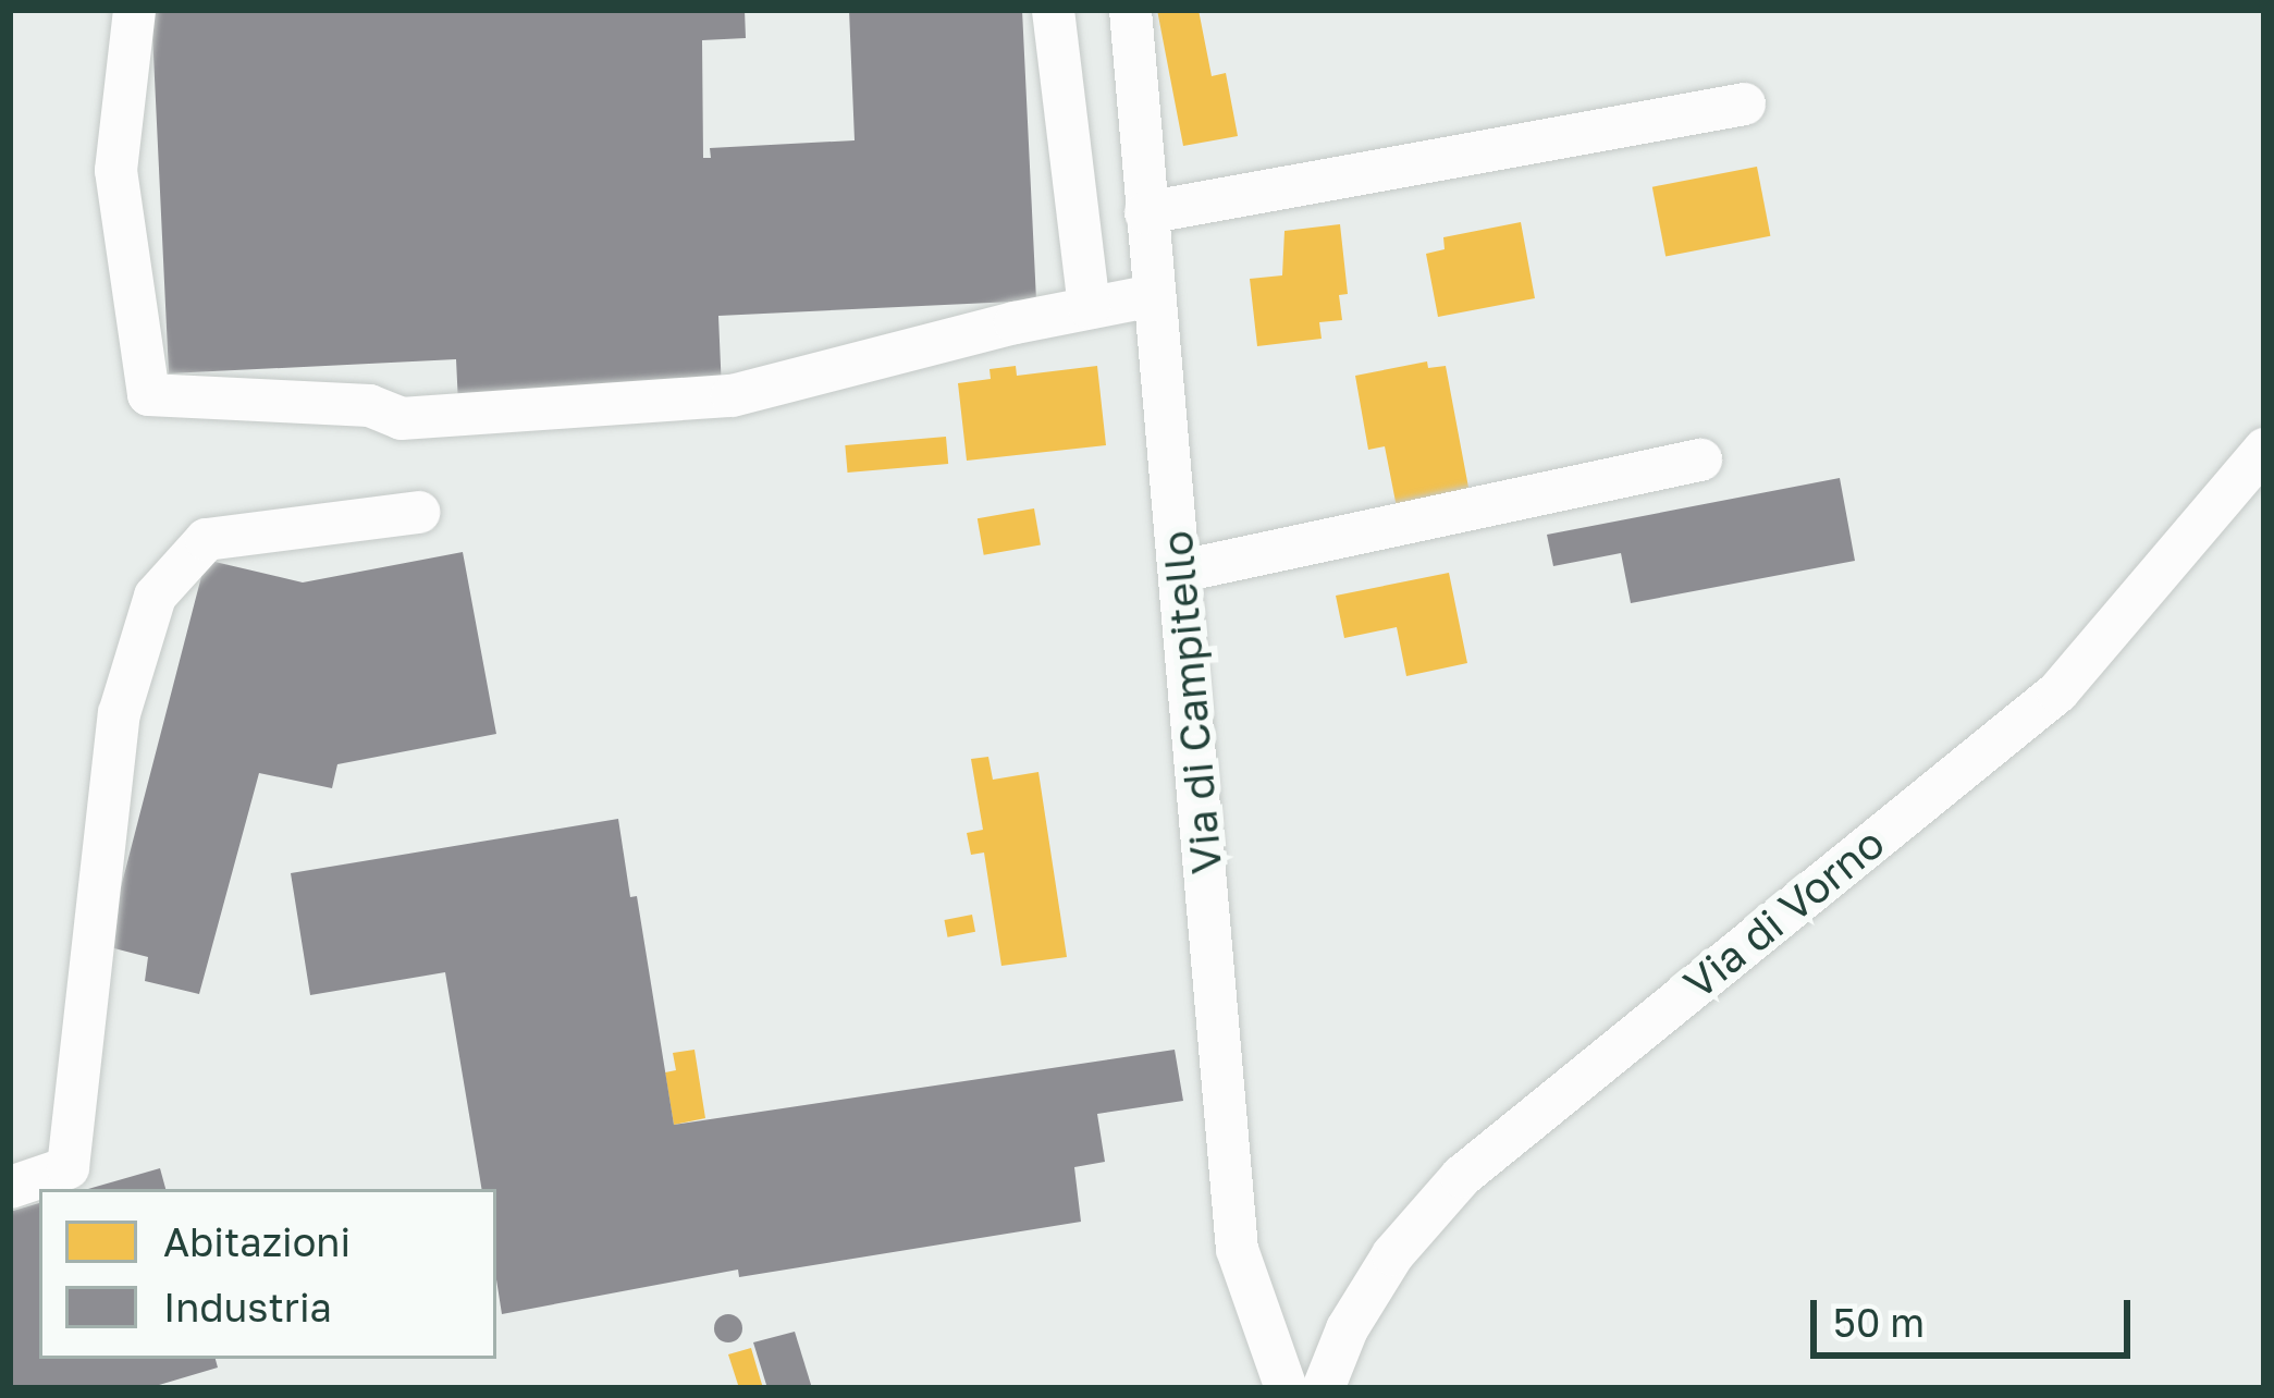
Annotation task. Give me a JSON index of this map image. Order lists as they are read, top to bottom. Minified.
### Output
{"streets":{"street":["Via di Campitello","Via di Vorno"]},"legend":["Abitazioni","Industria"],"scale_bar":"50 m"}
